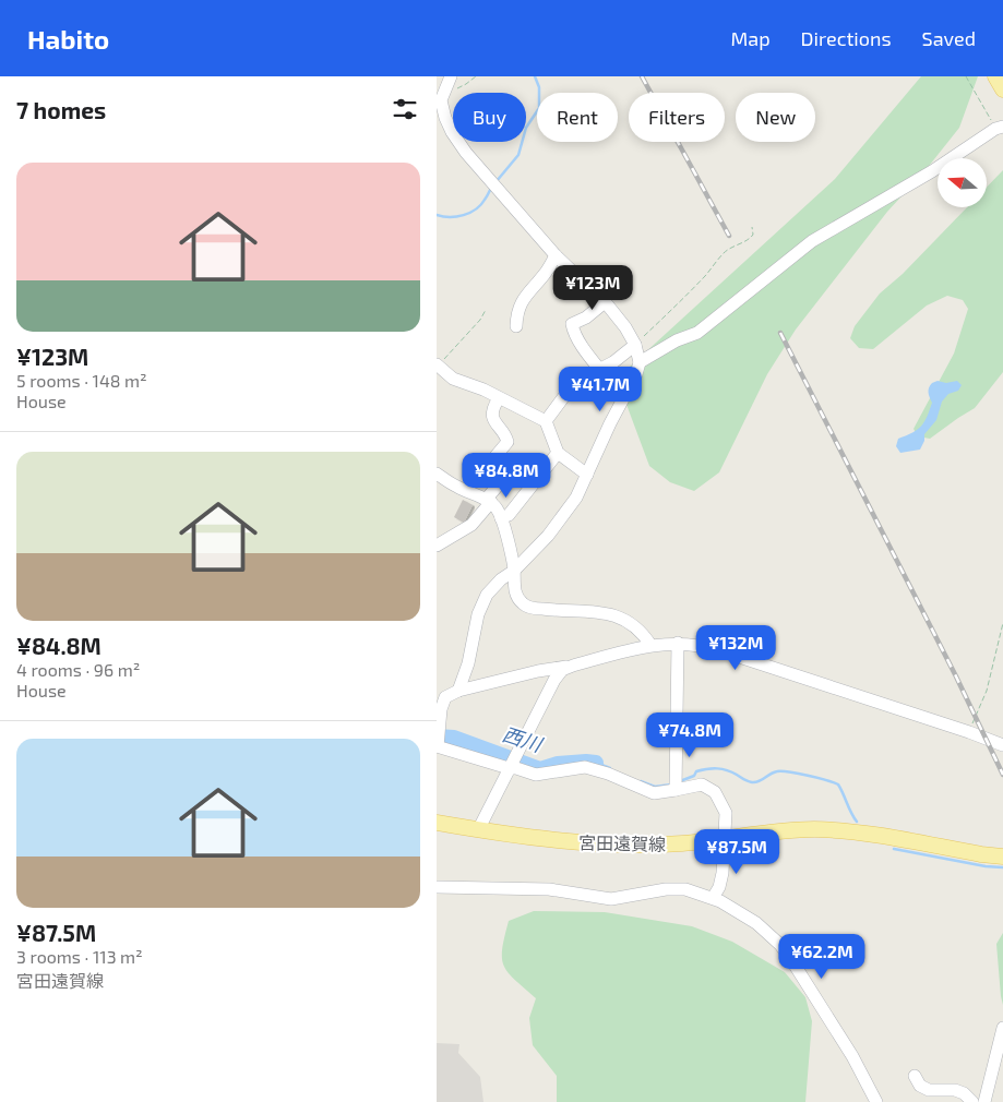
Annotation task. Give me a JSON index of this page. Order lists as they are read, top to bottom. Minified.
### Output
{"streets":{"main road":["宮田遠賀線"]},"water":["西川"],"north":"left","page":{"header":"Habito","nav":["Map","Directions","Saved"],"heading":"7 homes","chip":["Buy","Rent","Filters","New"],"list":[{"name":"¥123M","note":"5 rooms · 148 m² · House"},{"name":"¥84.8M","note":"4 rooms · 96 m² · House"},{"name":"¥87.5M","note":"3 rooms · 113 m² · 宮田遠賀線"}],"price":["¥123M","¥41.7M","¥84.8M","¥132M","¥74.8M","¥87.5M","¥62.2M"]}}
